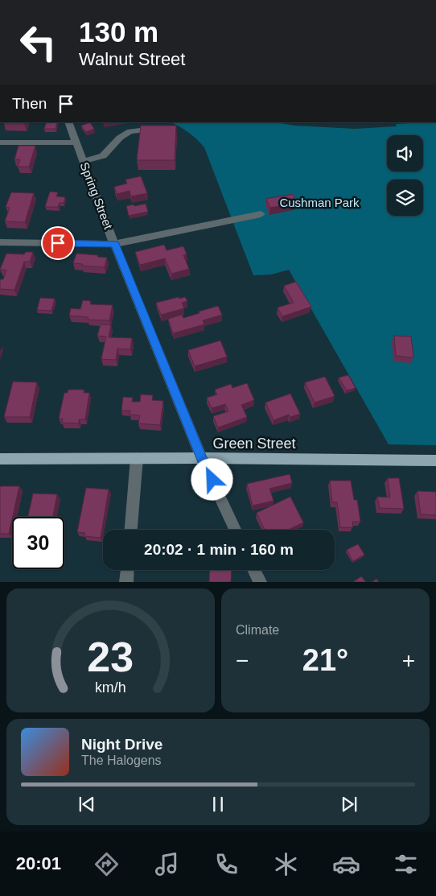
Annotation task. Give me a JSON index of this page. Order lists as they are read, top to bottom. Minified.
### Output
{"streets":{"main road":["Green Street"],"street":["Spring Street"]},"crossings":[["Spring Street","Green Street"]],"parks":["Cushman Park"],"page":{"turn":["130 m","Walnut Street"],"then":"Then","limit":"30","trip":"20:02 · 1 min · 160 m","tile":"Climate","heat":["−","21°","+"],"song":["Night Drive","The Halogens"],"tabs":"20:01","gauge":["23","km/h"]}}
